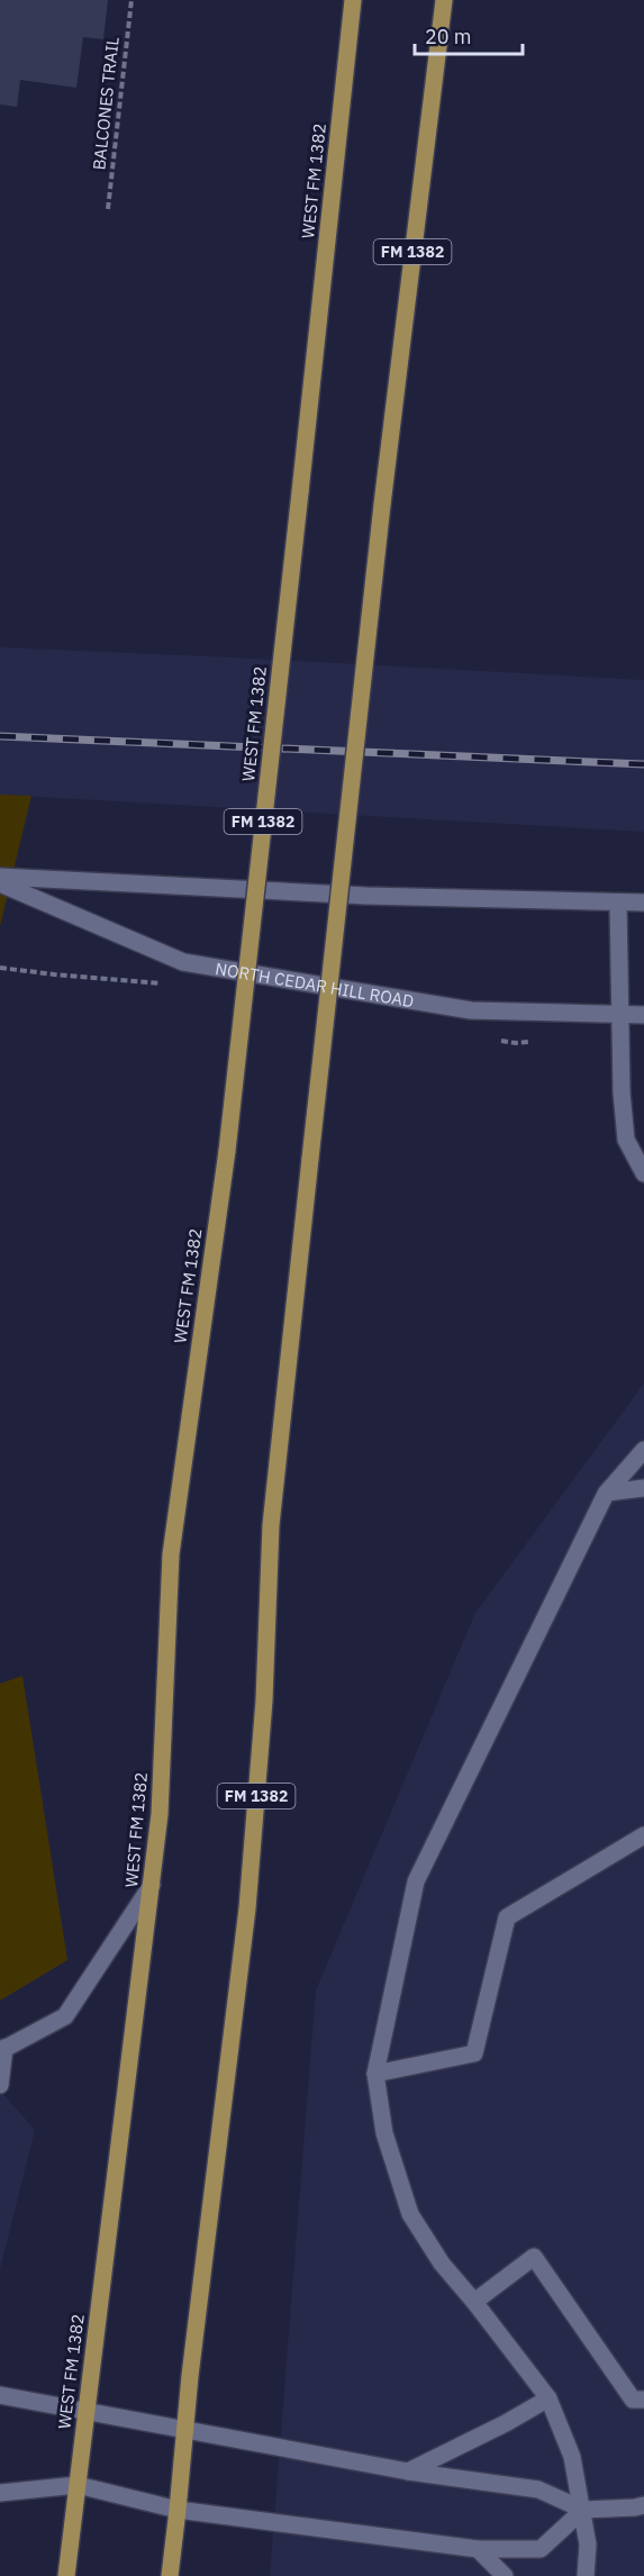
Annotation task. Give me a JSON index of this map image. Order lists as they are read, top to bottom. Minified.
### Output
{"streets":{"main road":["WEST FM 1382","FM 1382"],"street":["NORTH CEDAR HILL ROAD"],"path":["BALCONES TRAIL"]},"scale_bar":"20 m"}
